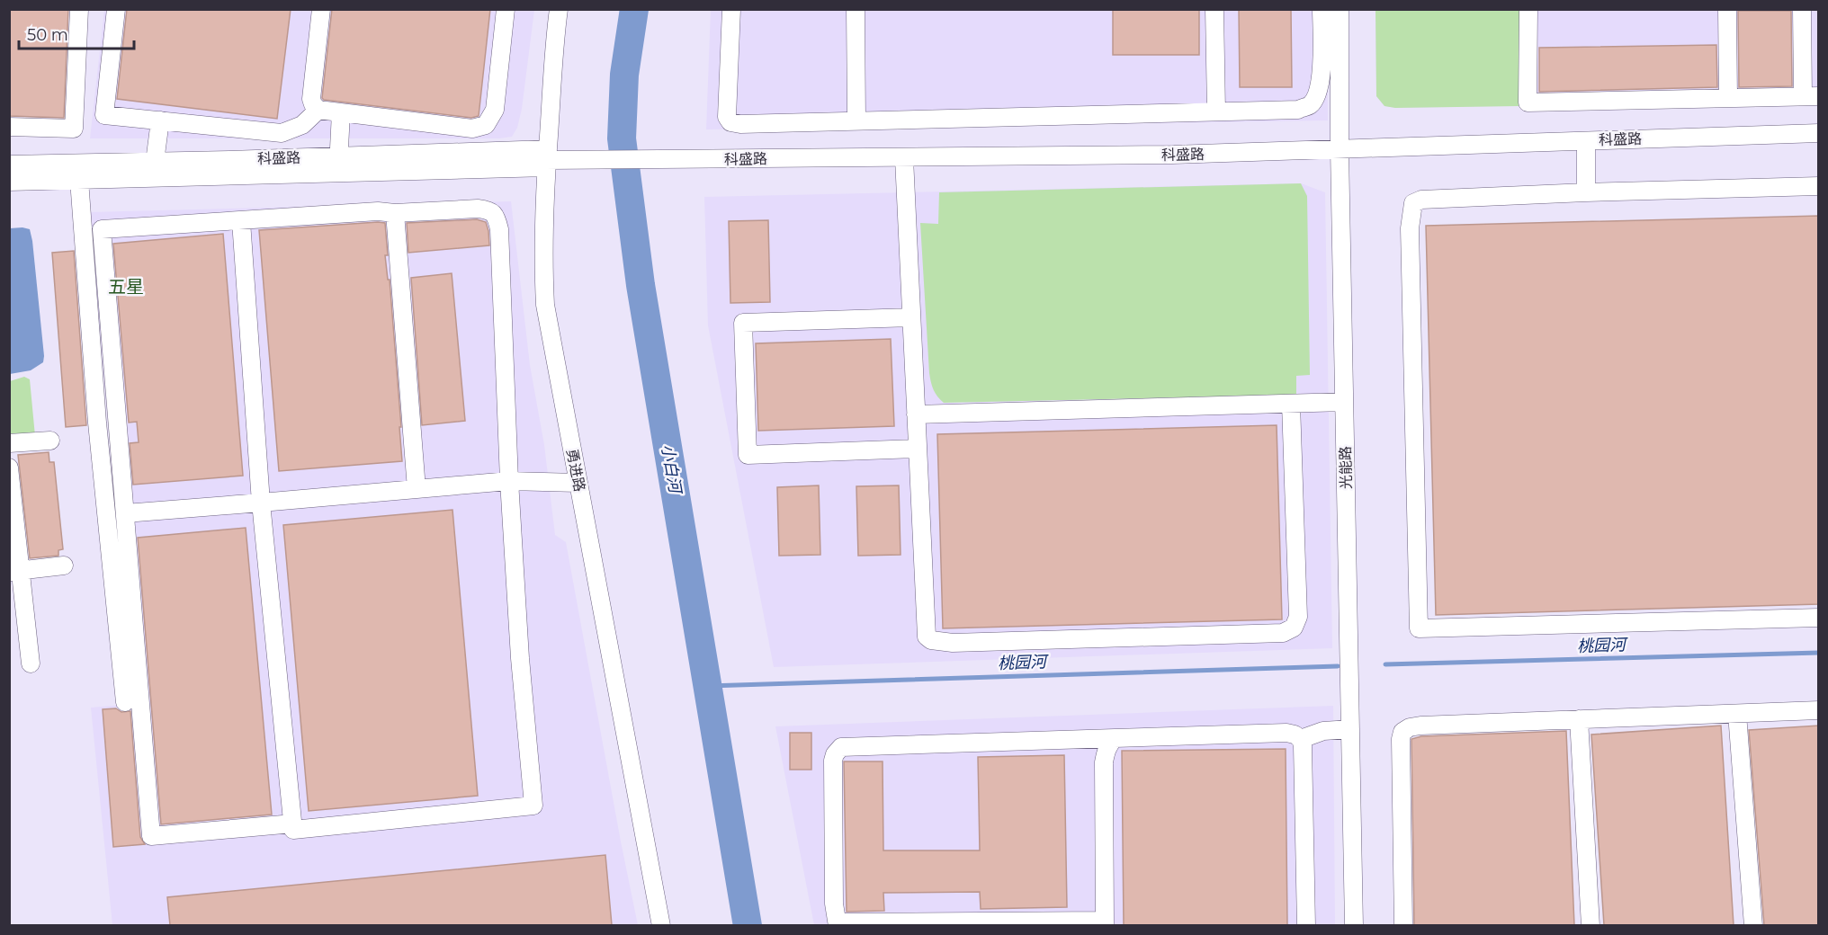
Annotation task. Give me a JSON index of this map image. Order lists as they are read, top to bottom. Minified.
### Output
{"streets":{"street":["科盛路","光能路","勇进路"]},"crossings":[["科盛路","光能路"],["科盛路","勇进路"]],"districts":["五星"],"water":["小白河","桃园河"],"scale_bar":"50 m"}
